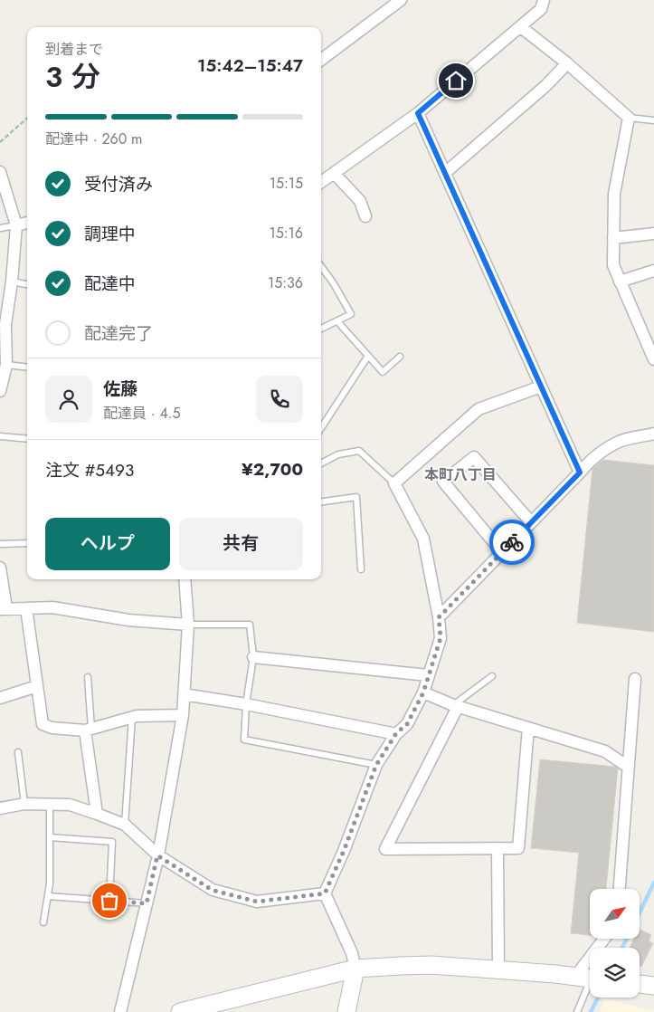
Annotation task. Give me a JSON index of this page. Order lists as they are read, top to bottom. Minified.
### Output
{"districts":["本町八丁目"],"north":"top right","page":{"heading":["3 分","到着まで","15:42–15:47"],"panel":["佐藤","配達員 · 4.5","注文 #5493","¥2,700"],"bar":"配達中 · 260 m","list":[["受付済み","15:15"],["調理中","15:16"],["配達中","15:36"],"配達完了"],"buttons":["ヘルプ","共有"]}}
